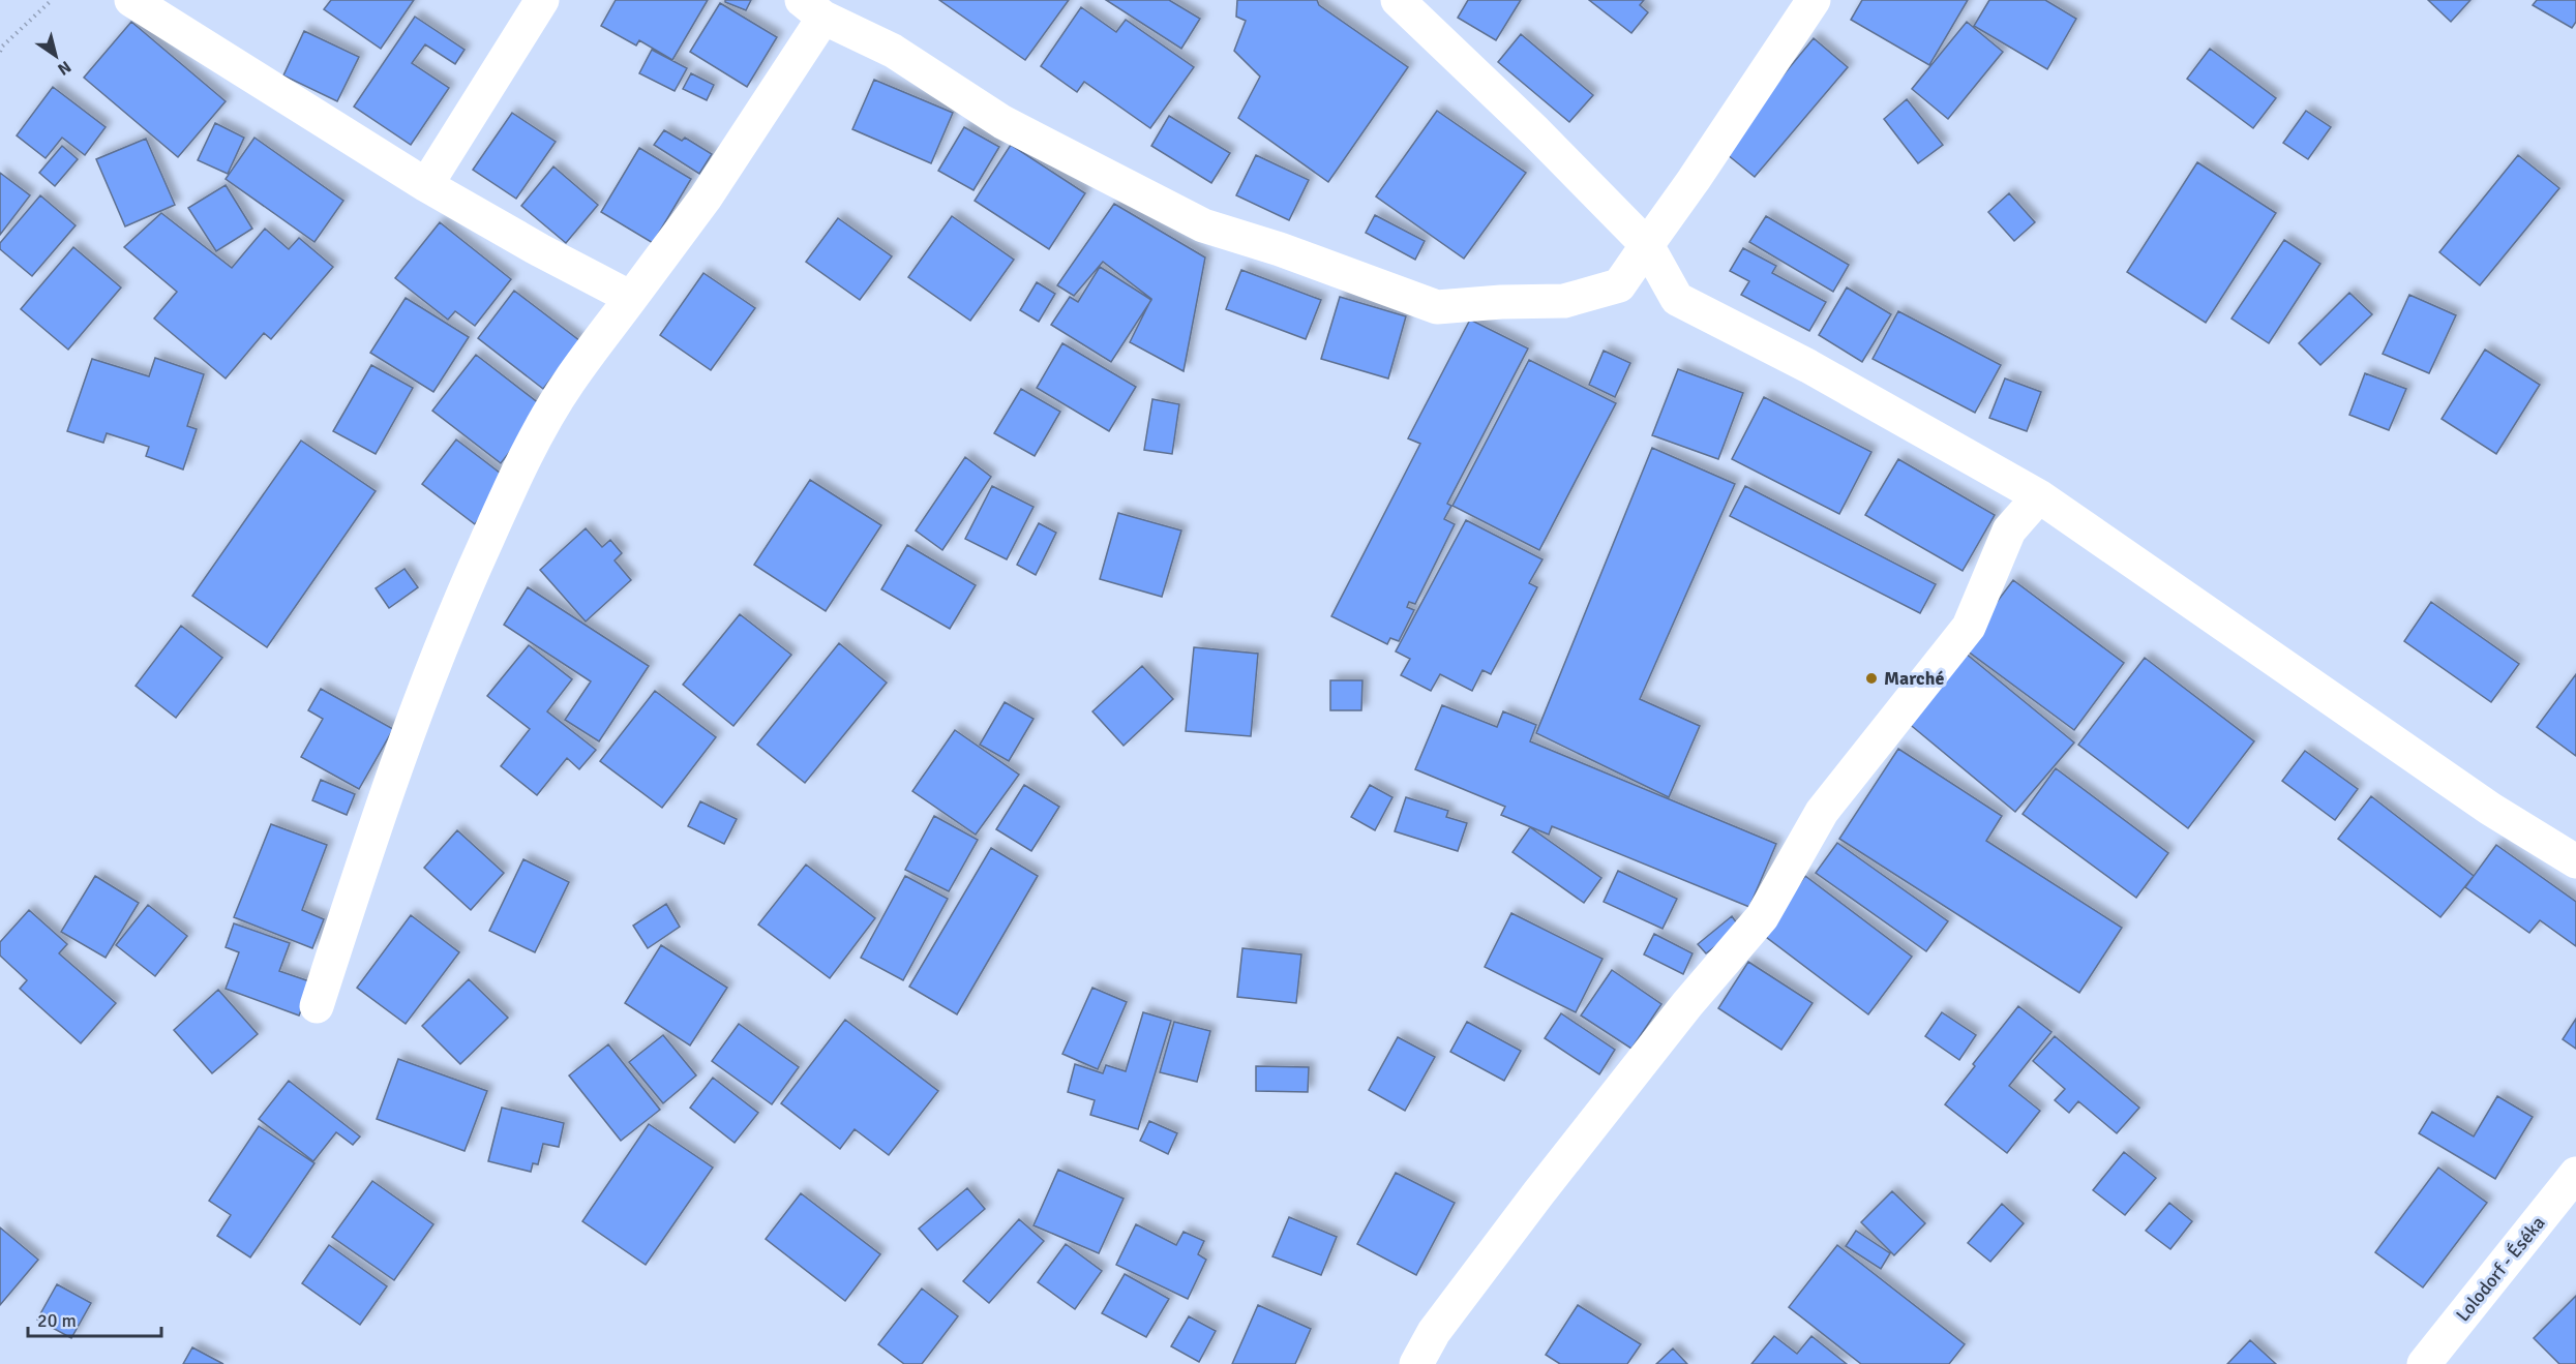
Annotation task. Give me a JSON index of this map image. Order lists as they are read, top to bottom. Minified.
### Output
{"streets":{"street":["Lolodorf - Éséka"]},"places":["Marché"],"scale_bar":"20 m","north":"bottom right"}
